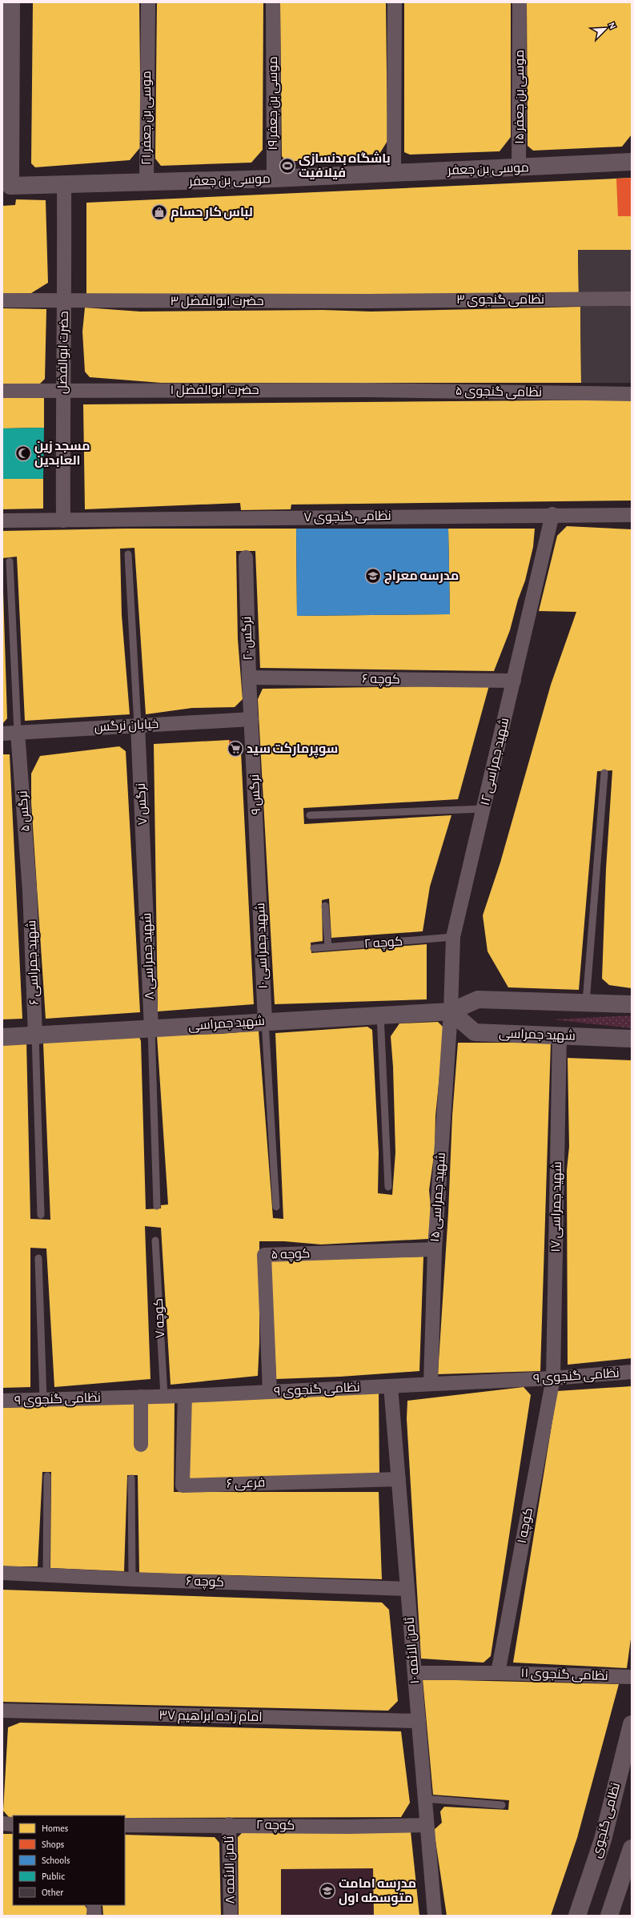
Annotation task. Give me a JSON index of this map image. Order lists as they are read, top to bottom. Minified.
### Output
{"streets":{"street":["موسی بن جعفر ۱۵","موسی بن جعفر ۱۹","موسی بن جعفر ۲۱","موسی بن جعفر","نظامی گنجوی ۳","حضرت ابوالفضل ۳","حضرت ابوالفضل","حضرت ابوالفضل ۱","نظامی گنجوی ۵","نظامی گنجوی ۷","نرگس ۲۰","کوچه ۶","خیابان نرگس","شهید جمراسی ۱۲","نرگس ۹","نرگس ۷","نرگس ۵","کوچه ۲","شهید جمراسی ۱۰","شهید جمراسی ۸","شهید جمراسی ۶","شهید جمراسی","شهید جمراسی ۱۵","شهید جمراسی ۱۷","کوچه ۵","نظامی گنجوی ۹","فرعی ۶","کوچه ۱","ثامن الائمه ۱۰","نظامی گنجوی ۱۱","امام زاده ابراهیم ۳۷","نظامی گنجوی","ثامن الائمه ۸"],"lane":["کوچه ۷"]},"crossings":[["موسی بن جعفر ۱۵","موسی بن جعفر"],["موسی بن جعفر ۱۹","موسی بن جعفر"],["موسی بن جعفر ۲۱","موسی بن جعفر"],["موسی بن جعفر","حضرت ابوالفضل"],["نظامی گنجوی ۳","حضرت ابوالفضل ۳"],["حضرت ابوالفضل ۳","حضرت ابوالفضل"],["حضرت ابوالفضل","حضرت ابوالفضل ۱"],["حضرت ابوالفضل","نظامی گنجوی ۷"],["حضرت ابوالفضل ۱","نظامی گنجوی ۵"],["نظامی گنجوی ۷","شهید جمراسی ۱۲"],["نرگس ۲۰","کوچه ۶"],["نرگس ۲۰","خیابان نرگس"],["نرگس ۲۰","نرگس ۹"],["کوچه ۶","شهید جمراسی ۱۲"],["کوچه ۶","ثامن الائمه ۱۰"],["خیابان نرگس","نرگس ۹"],["خیابان نرگس","نرگس ۷"],["خیابان نرگس","نرگس ۵"],["شهید جمراسی ۱۲","کوچه ۲"],["شهید جمراسی ۱۲","شهید جمراسی"],["شهید جمراسی ۱۲","شهید جمراسی ۱۵"],["نرگس ۹","شهید جمراسی ۱۰"],["نرگس ۷","شهید جمراسی ۸"],["نرگس ۵","شهید جمراسی ۶"],["کوچه ۲","ثامن الائمه ۱۰"],["کوچه ۲","ثامن الائمه ۸"],["شهید جمراسی ۱۰","شهید جمراسی"],["شهید جمراسی ۸","شهید جمراسی"],["شهید جمراسی ۶","شهید جمراسی"],["شهید جمراسی","شهید جمراسی ۱۵"],["شهید جمراسی","شهید جمراسی ۱۷"],["شهید جمراسی ۱۵","کوچه ۵"],["شهید جمراسی ۱۵","نظامی گنجوی ۹"],["شهید جمراسی ۱۷","نظامی گنجوی ۹"],["شهید جمراسی ۱۷","کوچه ۱"],["کوچه ۵","نظامی گنجوی ۹"],["کوچه ۷","نظامی گنجوی ۹"],["نظامی گنجوی ۹","فرعی ۶"],["نظامی گنجوی ۹","کوچه ۱"],["نظامی گنجوی ۹","ثامن الائمه ۱۰"],["فرعی ۶","ثامن الائمه ۱۰"],["کوچه ۱","نظامی گنجوی ۱۱"],["ثامن الائمه ۱۰","نظامی گنجوی ۱۱"],["ثامن الائمه ۱۰","امام زاده ابراهیم ۳۷"]],"places":{"sports":["باشگاه بدنسازی فیلافیت"],"shop":["لباس کار حسام"],"mosque":["مسجد زین العابدین"],"school or university":["مدرسه معراج","مدرسه امامت متوسطه اول"],"supermarket":["سوپرمارکت سید"]},"legend":["Homes","Shops","Schools","Public","Other"],"north":"top right"}
